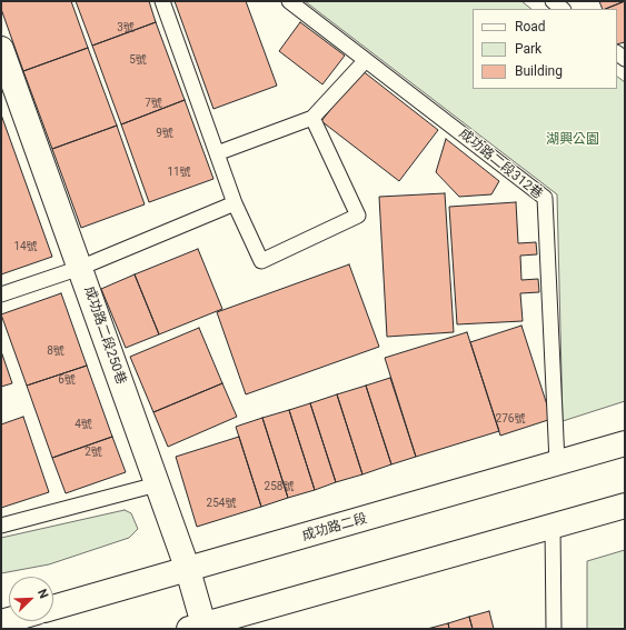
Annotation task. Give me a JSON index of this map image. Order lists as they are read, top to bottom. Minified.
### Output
{"streets":{"main road":["成功路二段250巷","成功路二段"],"lane":["成功路二段312巷"]},"crossings":[["成功路二段312巷","成功路二段"],["成功路二段250巷","成功路二段"]],"parks":["湖興公園"],"house_numbers":["3號","5號","7號","9號","11號","14號","8號","6號","276號","4號","2號","258號","254號"],"legend":["Road","Park","Building"],"north":"top right"}
